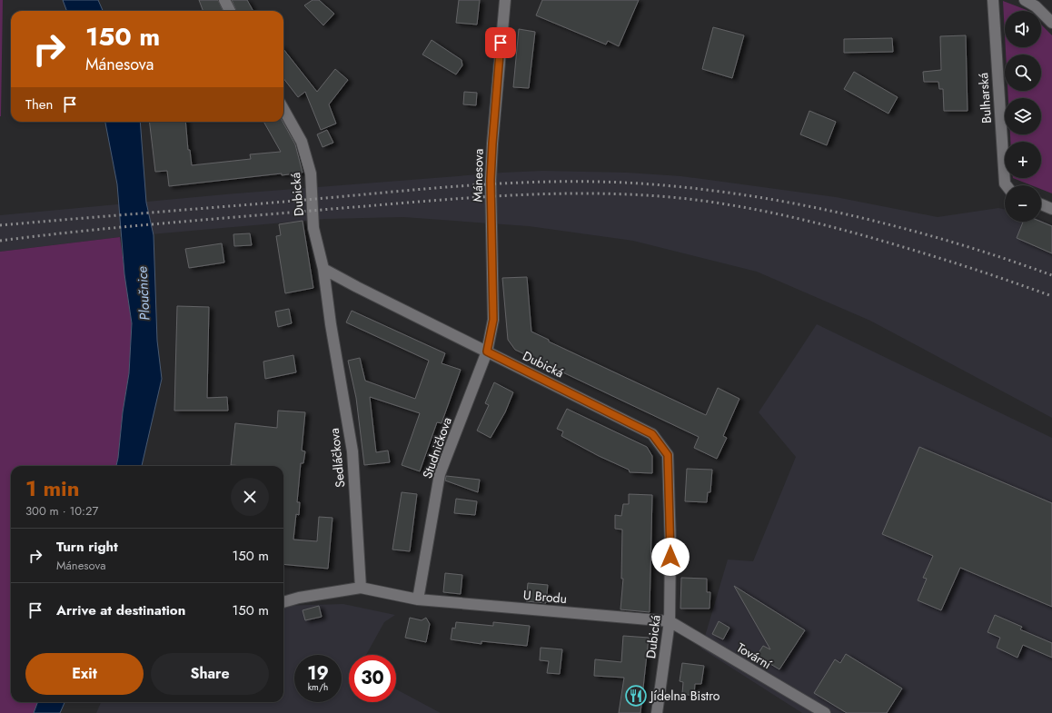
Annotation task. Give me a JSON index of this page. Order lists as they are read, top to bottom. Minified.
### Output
{"streets":{"street":["Bulharská","Mánesova","Dubická","Studničkova","Sedláčkova","U Brodu","Tovární"]},"crossings":[["Mánesova","Dubická"],["Mánesova","Studničkova"],["Dubická","Studničkova"],["Dubická","Sedláčkova"],["Dubická","U Brodu"],["Dubická","Tovární"],["Studničkova","U Brodu"],["U Brodu","Tovární"]],"water":["Ploučnice"],"places":{"restaurant":["Jídelna Bistro"]},"page":{"map_buttons":["+","−"],"turn":["150 m","Mánesova"],"then":"Then","heading":["1 min","300 m · 10:27"],"list":[{"name":"Turn right","note":"Mánesova","value":"150 m"},{"name":"Arrive at destination","value":"150 m"}],"buttons":["Exit","Share"],"speed":"19 km/h","limit":"30"}}
